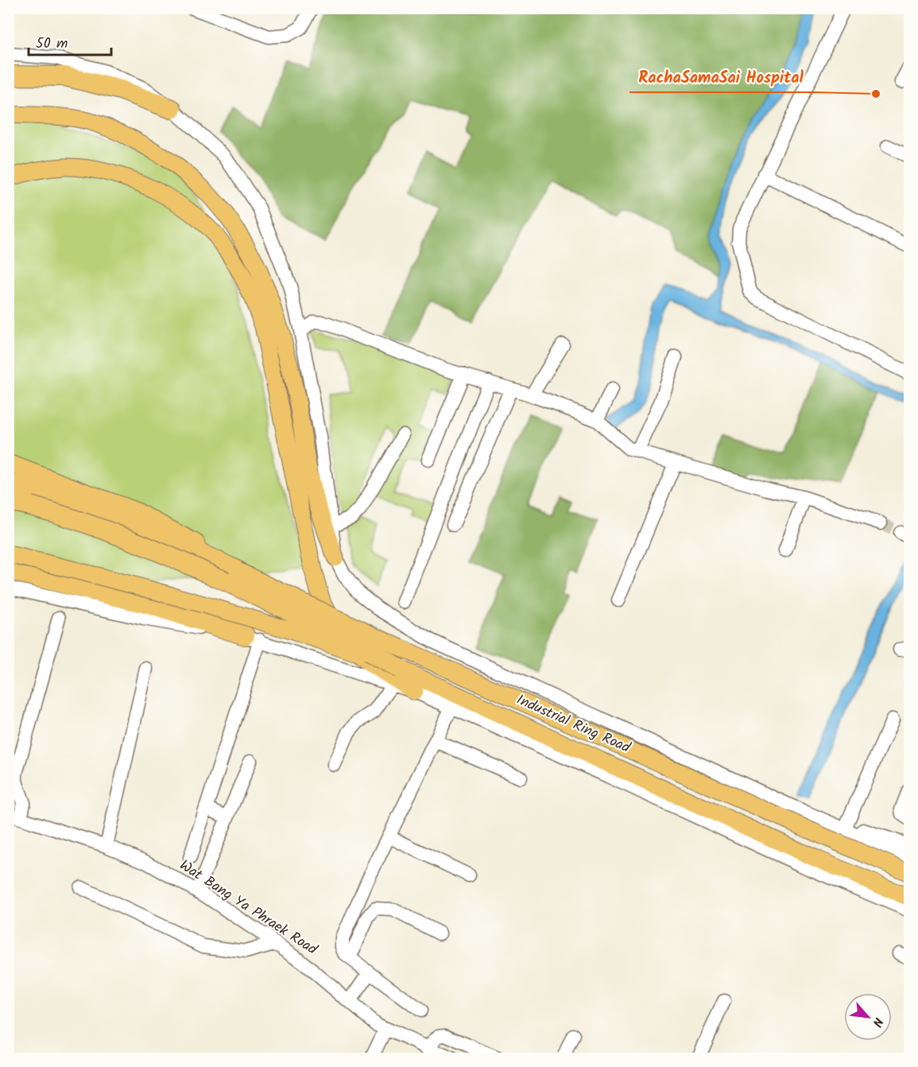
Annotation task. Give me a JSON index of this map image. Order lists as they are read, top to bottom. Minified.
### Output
{"streets":{"main road":["Industrial Ring Road"],"street":["Wat Bang Ya Phraek Road"]},"places":["RachaSamaSai Hospital"],"scale_bar":"50 m","north":"bottom right"}
